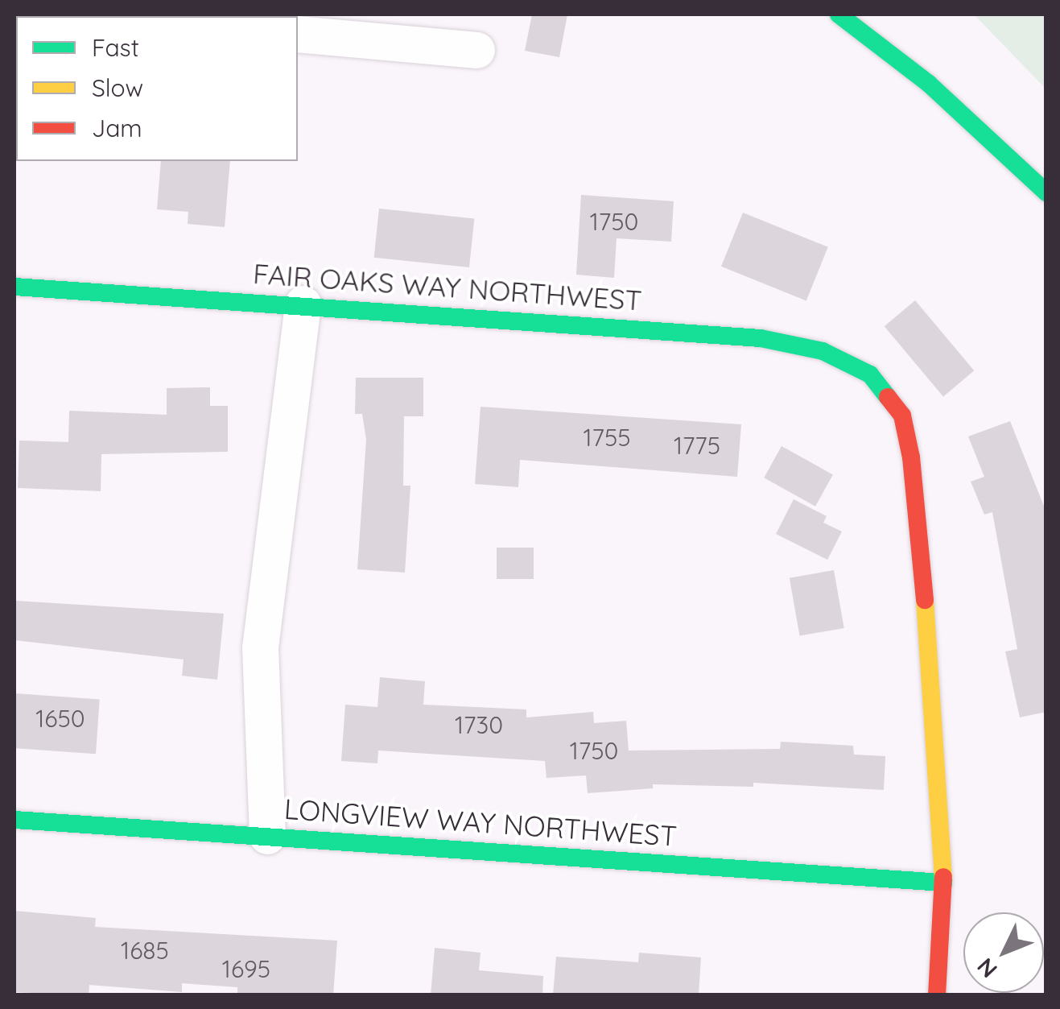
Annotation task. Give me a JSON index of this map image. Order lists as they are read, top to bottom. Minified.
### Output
{"streets":{"street":["FAIR OAKS WAY NORTHWEST","LONGVIEW WAY NORTHWEST"]},"crossings":[["FAIR OAKS WAY NORTHWEST","LONGVIEW WAY NORTHWEST"]],"house_numbers":["1750","1755","1775","1650","1730","1750","1685","1695"],"legend":["Fast","Slow","Jam"],"north":"bottom left"}
